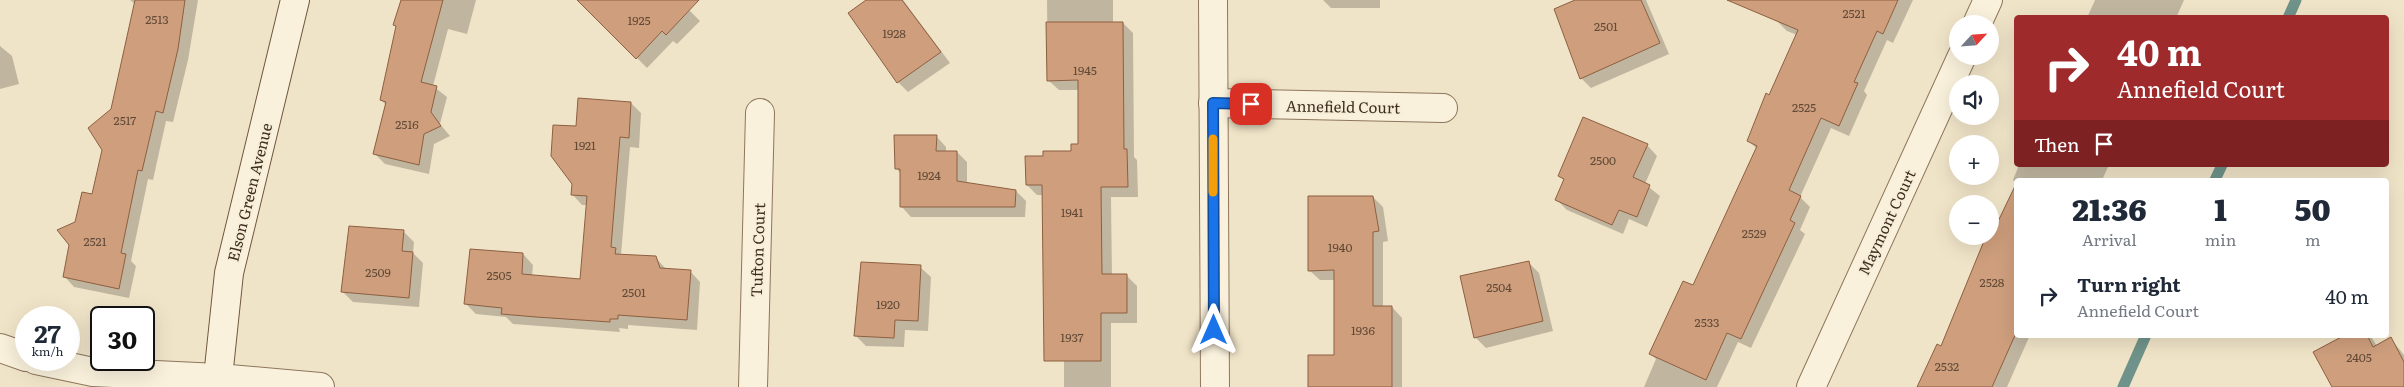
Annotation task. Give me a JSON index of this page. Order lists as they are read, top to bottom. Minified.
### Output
{"streets":{"street":["Annefield Court","Elson Green Avenue","Maymont Court","Tufton Court"]},"house_numbers":["2521","2513","1925","2501","1928","1945","2525","2517","2516","1921","2500","1924","1941","2529","2521","1940","2509","2505","2528","2504","2501","1920","2533","1936","1937","2405","2532"],"north":"top right","page":{"map_buttons":["+","−"],"turn":["40 m","Annefield Court"],"then":"Then","eta":["21:36","Arrival","1","min","50","m"],"list":[{"name":"Turn right","note":"Annefield Court","value":"40 m"}],"speed":"27 km/h","limit":"30"}}
